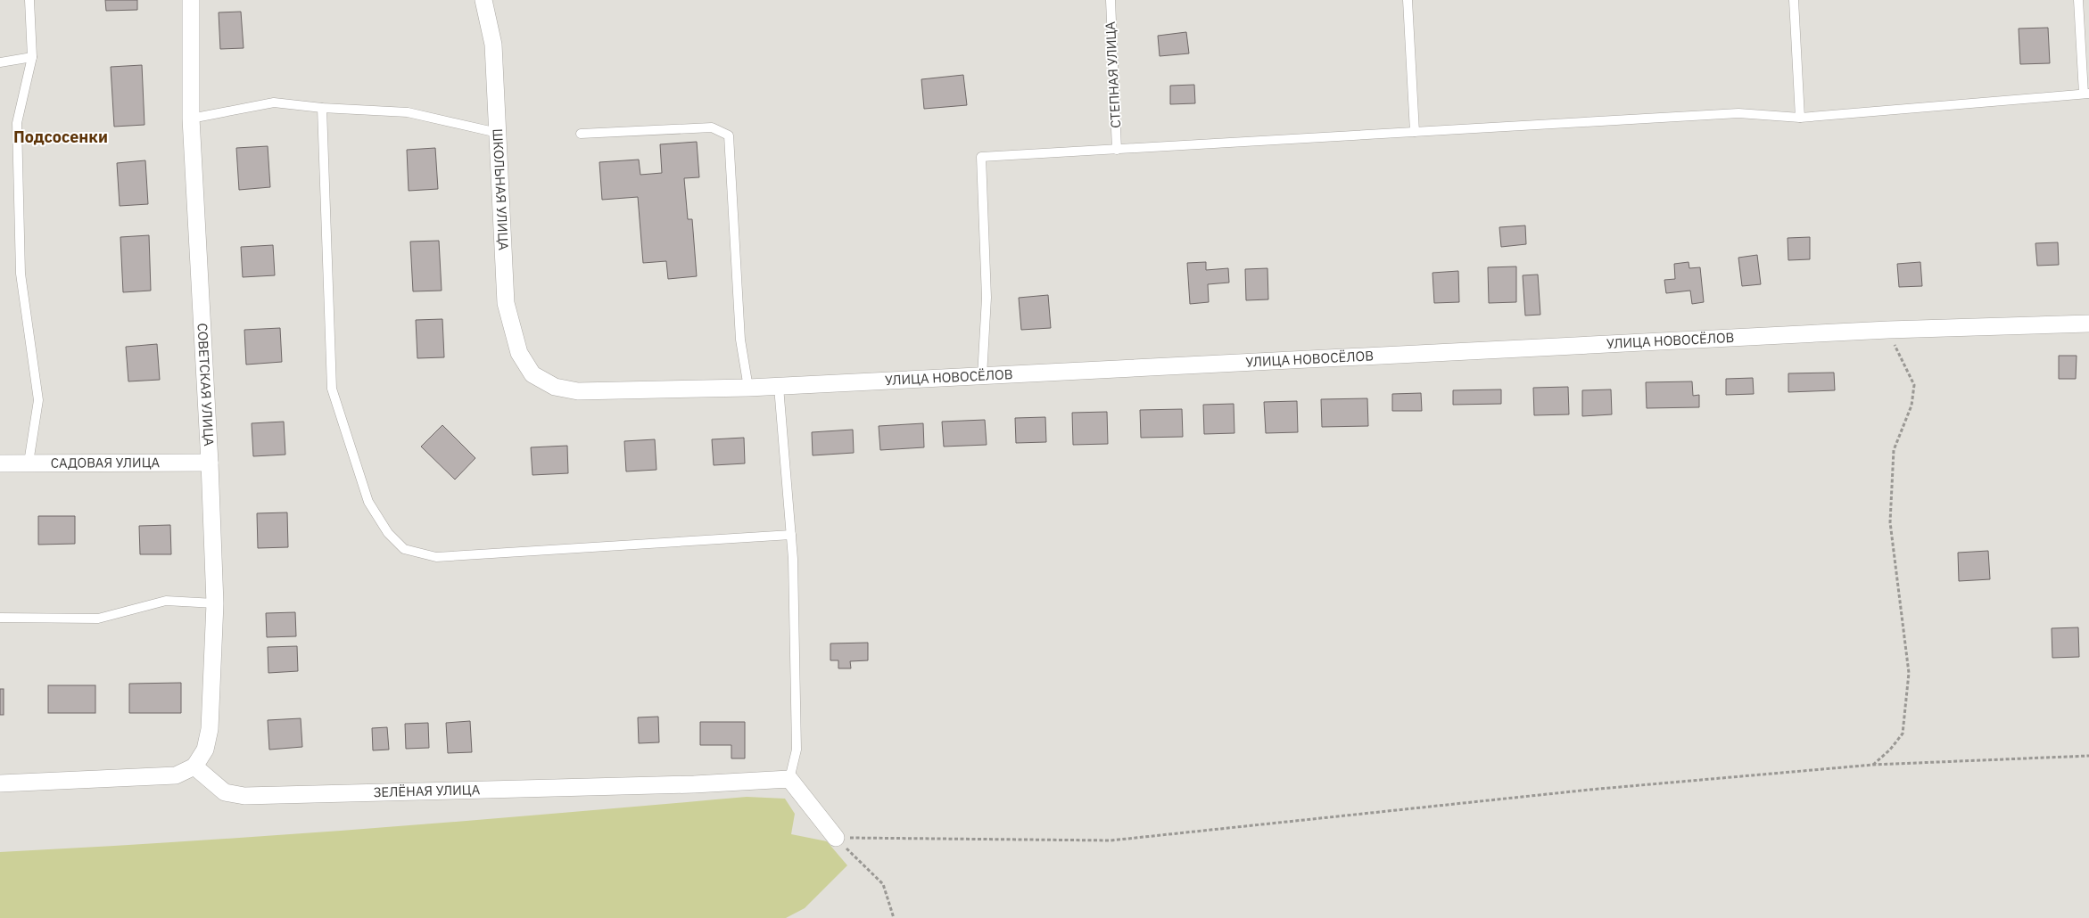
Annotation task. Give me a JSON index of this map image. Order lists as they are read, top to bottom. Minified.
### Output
{"streets":{"street":["ШКОЛЬНАЯ УЛИЦА","УЛИЦА НОВОСЁЛОВ","СОВЕТСКАЯ УЛИЦА","САДОВАЯ УЛИЦА","ЗЕЛЁНАЯ УЛИЦА"],"lane":["СТЕПНАЯ УЛИЦА"]},"crossings":[["ШКОЛЬНАЯ УЛИЦА","УЛИЦА НОВОСЁЛОВ"],["СОВЕТСКАЯ УЛИЦА","САДОВАЯ УЛИЦА"],["СОВЕТСКАЯ УЛИЦА","ЗЕЛЁНАЯ УЛИЦА"]],"districts":["Подсосенки"]}
